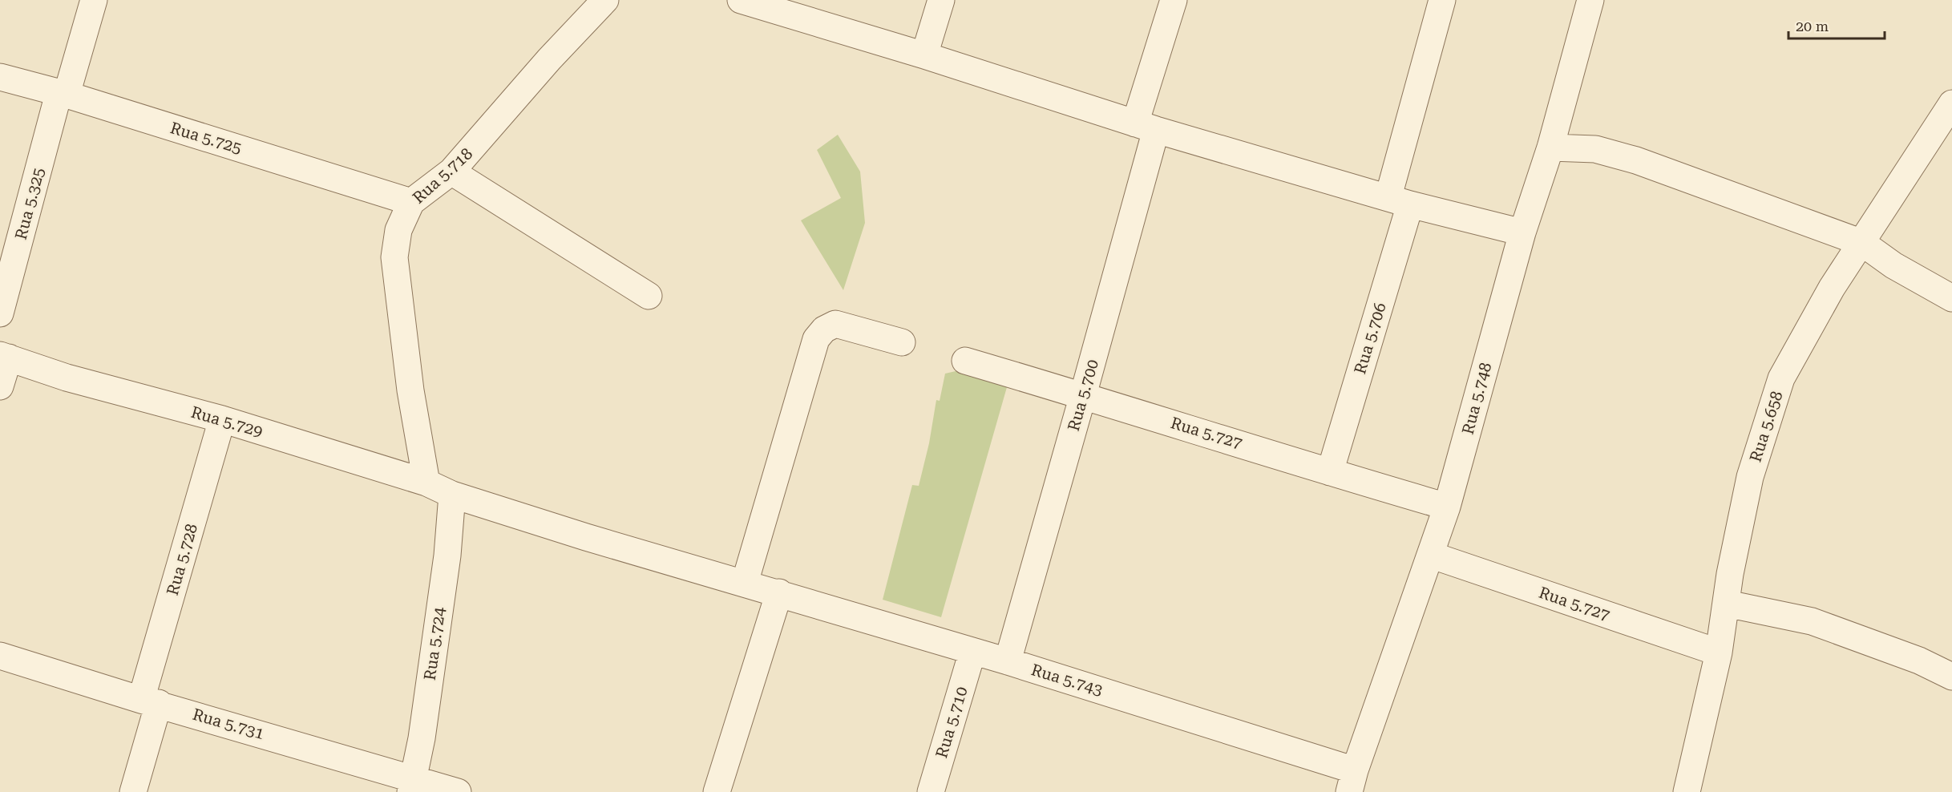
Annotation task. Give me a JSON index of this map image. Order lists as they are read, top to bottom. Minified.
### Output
{"streets":{"street":["Rua 5.725","Rua 5.718","Rua 5.325","Rua 5.706","Rua 5.700","Rua 5.748","Rua 5.729","Rua 5.658","Rua 5.727","Rua 5.728","Rua 5.724","Rua 5.743","Rua 5.710","Rua 5.731"]},"crossings":[["Rua 5.725","Rua 5.718"],["Rua 5.725","Rua 5.325"],["Rua 5.718","Rua 5.729"],["Rua 5.706","Rua 5.727"],["Rua 5.700","Rua 5.727"],["Rua 5.700","Rua 5.743"],["Rua 5.748","Rua 5.727"],["Rua 5.748","Rua 5.743"],["Rua 5.729","Rua 5.728"],["Rua 5.729","Rua 5.724"],["Rua 5.729","Rua 5.743"],["Rua 5.658","Rua 5.727"],["Rua 5.728","Rua 5.731"],["Rua 5.724","Rua 5.731"],["Rua 5.743","Rua 5.710"]],"scale_bar":"20 m"}
